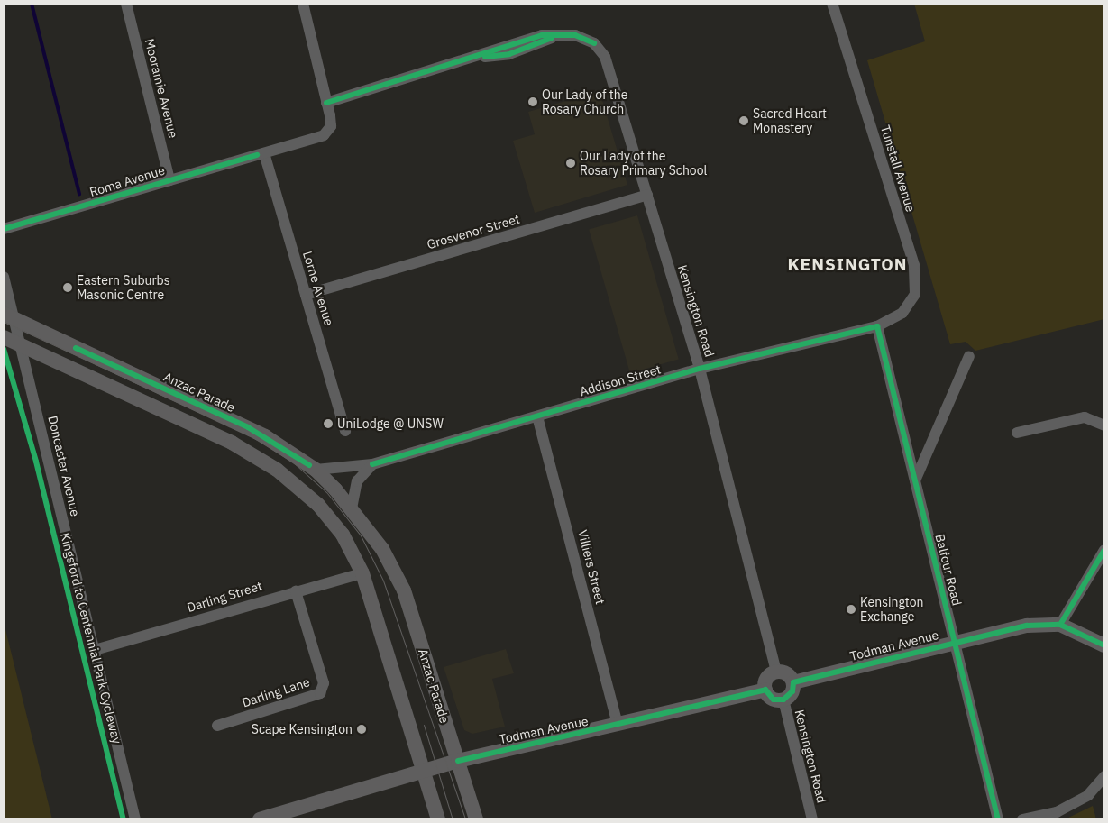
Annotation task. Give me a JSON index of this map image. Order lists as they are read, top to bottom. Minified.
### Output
{"streets":{"main road":["Anzac Parade","Todman Avenue"],"street":["Mooramie Avenue","Tunstall Avenue","Roma Avenue","Grosvenor Street","Lorne Avenue","Kensington Road","Addison Street","Doncaster Avenue","Villiers Street","Balfour Road","Darling Street","Darling Lane"],"cycle path":["Kingsford to Centennial Park Cycleway"]},"crossings":[["Mooramie Avenue","Roma Avenue"],["Tunstall Avenue","Addison Street"],["Tunstall Avenue","Balfour Road"],["Roma Avenue","Lorne Avenue"],["Roma Avenue","Kensington Road"],["Grosvenor Street","Lorne Avenue"],["Grosvenor Street","Kensington Road"],["Kensington Road","Addison Street"],["Kensington Road","Todman Avenue"],["Addison Street","Anzac Parade"],["Addison Street","Villiers Street"],["Addison Street","Balfour Road"],["Anzac Parade","Doncaster Avenue"],["Anzac Parade","Todman Avenue"],["Doncaster Avenue","Darling Street"],["Villiers Street","Todman Avenue"],["Balfour Road","Todman Avenue"],["Darling Street","Darling Lane"]],"districts":["KENSINGTON"],"places":["Our Lady of the Rosary Church","Sacred Heart Monastery","Our Lady of the Rosary Primary School","Eastern Suburbs Masonic Centre","UniLodge @ UNSW","Kensington Exchange","Scape Kensington"]}
